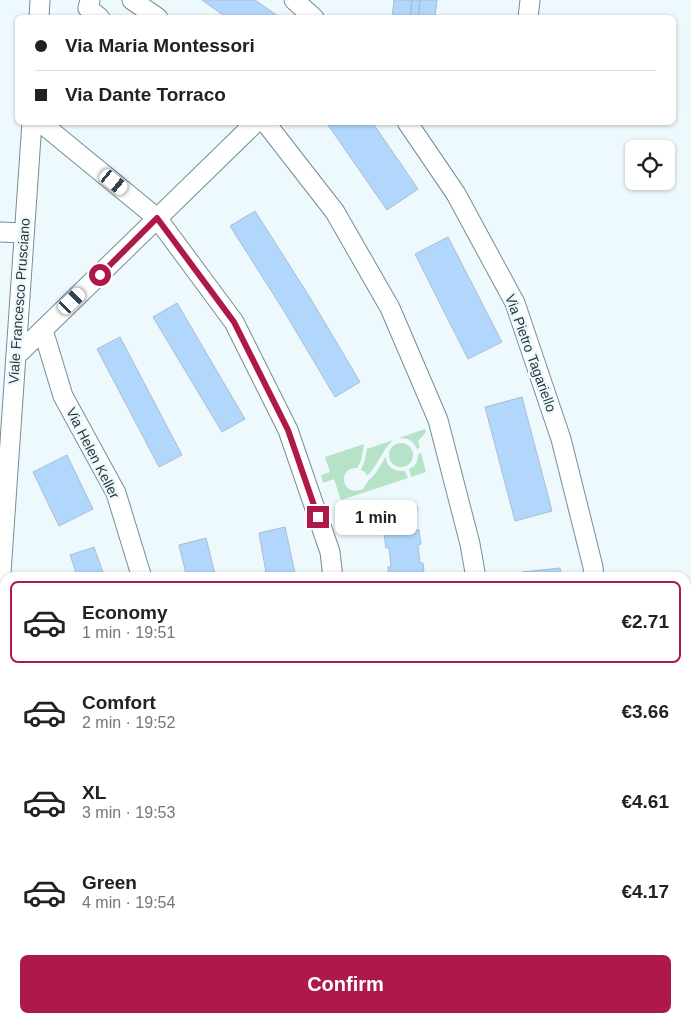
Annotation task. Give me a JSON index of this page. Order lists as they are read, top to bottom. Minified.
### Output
{"streets":{"street":["Viale Francesco Prusciano","Via Pietro Tagariello","Via Helen Keller"]},"page":{"banner":["Via Maria Montessori","Via Dante Torraco"],"bubble":"1 min","list":[{"name":"Economy","note":"1 min · 19:51","value":"€2.71"},{"name":"Comfort","note":"2 min · 19:52","value":"€3.66"},{"name":"XL","note":"3 min · 19:53","value":"€4.61"},{"name":"Green","note":"4 min · 19:54","value":"€4.17"}],"buttons":"Confirm"}}
